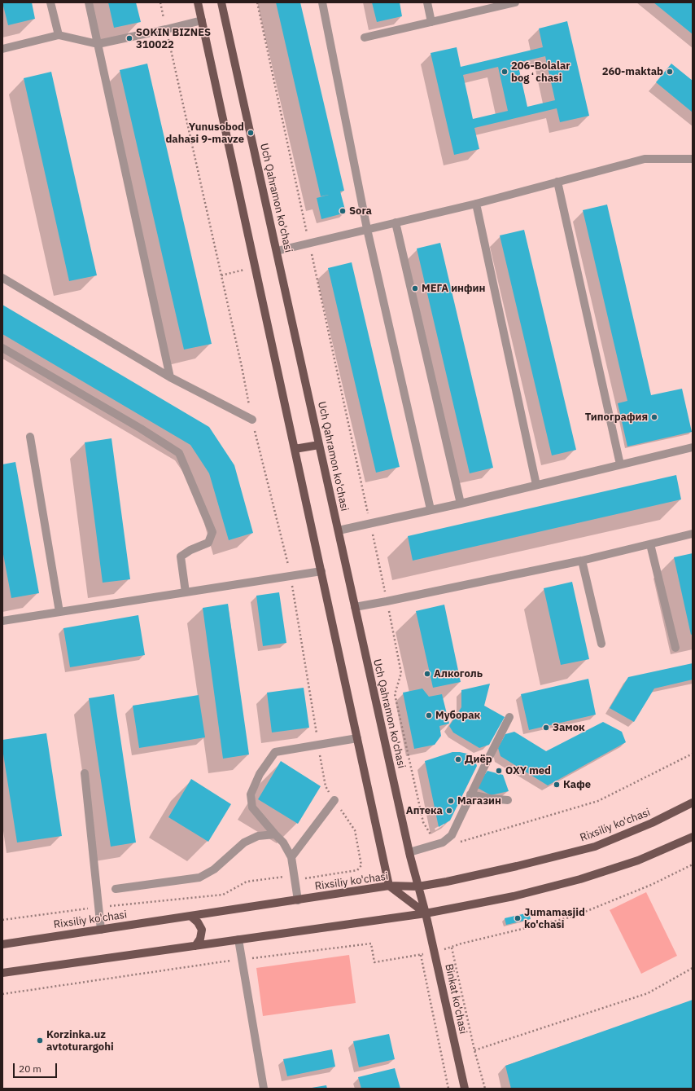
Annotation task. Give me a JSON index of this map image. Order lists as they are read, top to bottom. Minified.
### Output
{"streets":{"main road":["Uch Qahramon ko'chasi","Rixsiliy ko'chasi","Binkat ko'chasi"]},"crossings":[["Uch Qahramon ko'chasi","Rixsiliy ko'chasi"],["Uch Qahramon ko'chasi","Binkat ko'chasi"]],"places":["SOKIN BIZNES 310022","206-Bolalar bogʻchasi","260-maktab","Yunusobod dahasi 9-mavze","Sora","МЕГА инфин","Типография","Алкоголь","Муборак","Замок","Диёр","OXY med","Кафе","Магазин","Аптека","Jumamasjid ko'chasi","Korzinka.uz avtoturargohi"],"scale_bar":"20 m"}
